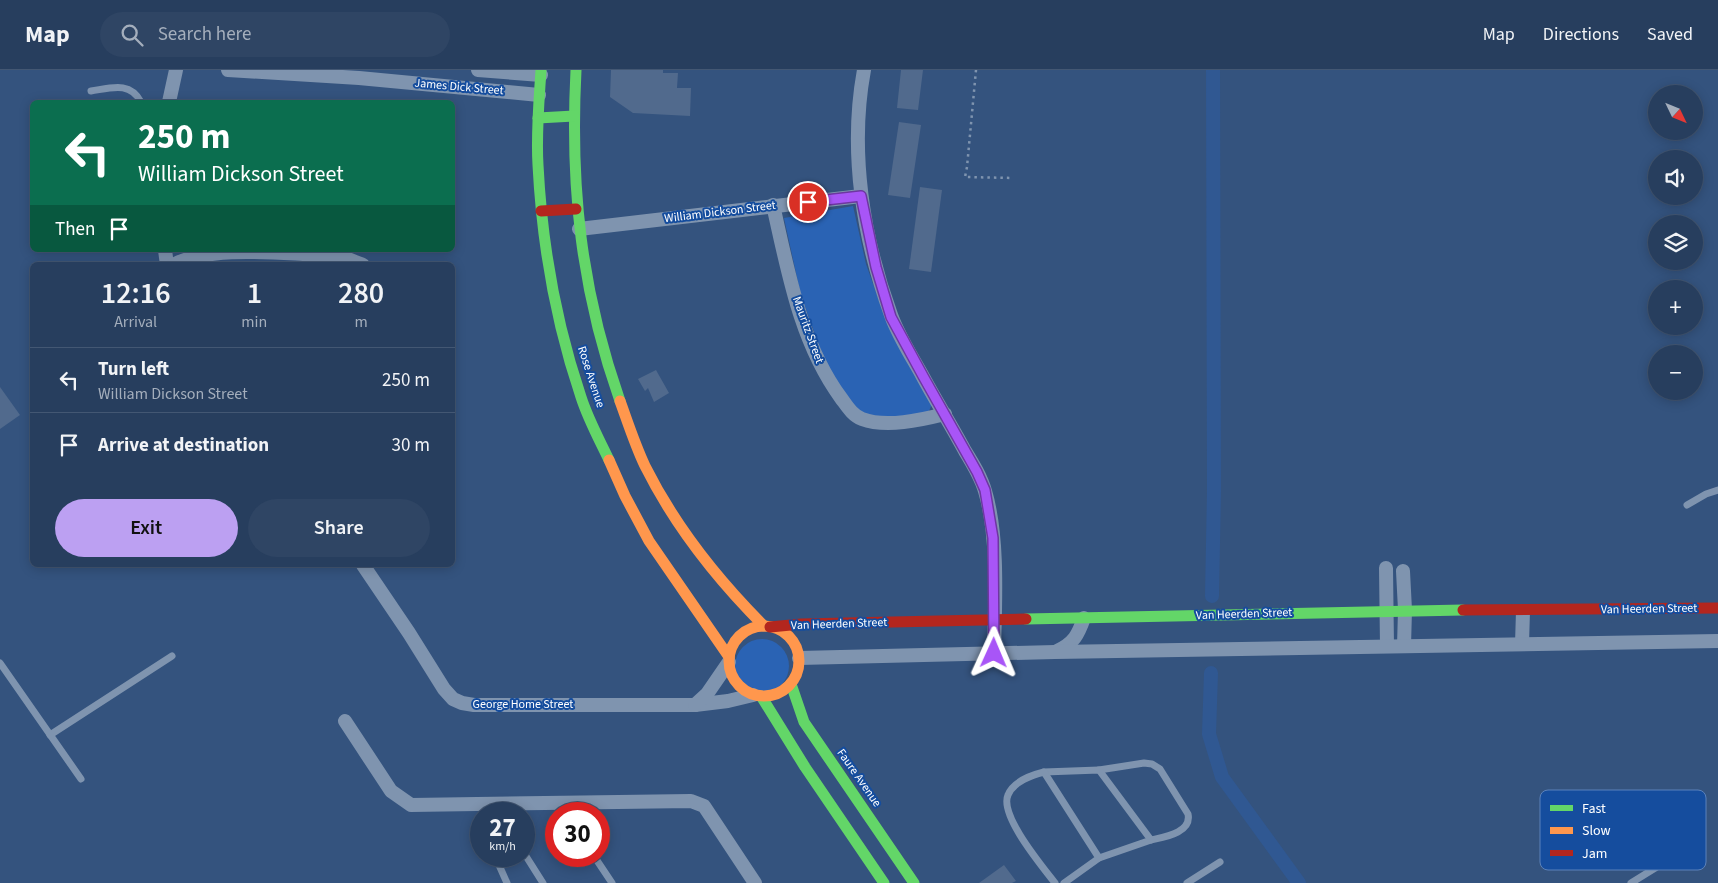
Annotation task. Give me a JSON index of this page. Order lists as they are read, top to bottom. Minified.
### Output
{"streets":{"street":["James Dick Street","William Dickson Street","Mauritz Street","Rose Avenue","Van Heerden Street","George Home Street","Faure Avenue"]},"crossings":[["James Dick Street","Rose Avenue"],["William Dickson Street","Mauritz Street"],["William Dickson Street","Rose Avenue"],["Rose Avenue","Van Heerden Street"],["Rose Avenue","George Home Street"],["Rose Avenue","Faure Avenue"],["Van Heerden Street","George Home Street"],["Van Heerden Street","Faure Avenue"],["George Home Street","Faure Avenue"]],"legend":["Fast","Slow","Jam"],"north":"bottom right","page":{"header":"Map","search":"Search here","nav":["Map","Directions","Saved"],"map_buttons":["+","−"],"turn":["250 m","William Dickson Street"],"then":"Then","eta":["12:16","Arrival","1","min","280","m"],"list":[{"name":"Turn left","note":"William Dickson Street","value":"250 m"},{"name":"Arrive at destination","value":"30 m"}],"buttons":["Exit","Share"],"speed":"27 km/h","limit":"30"}}
